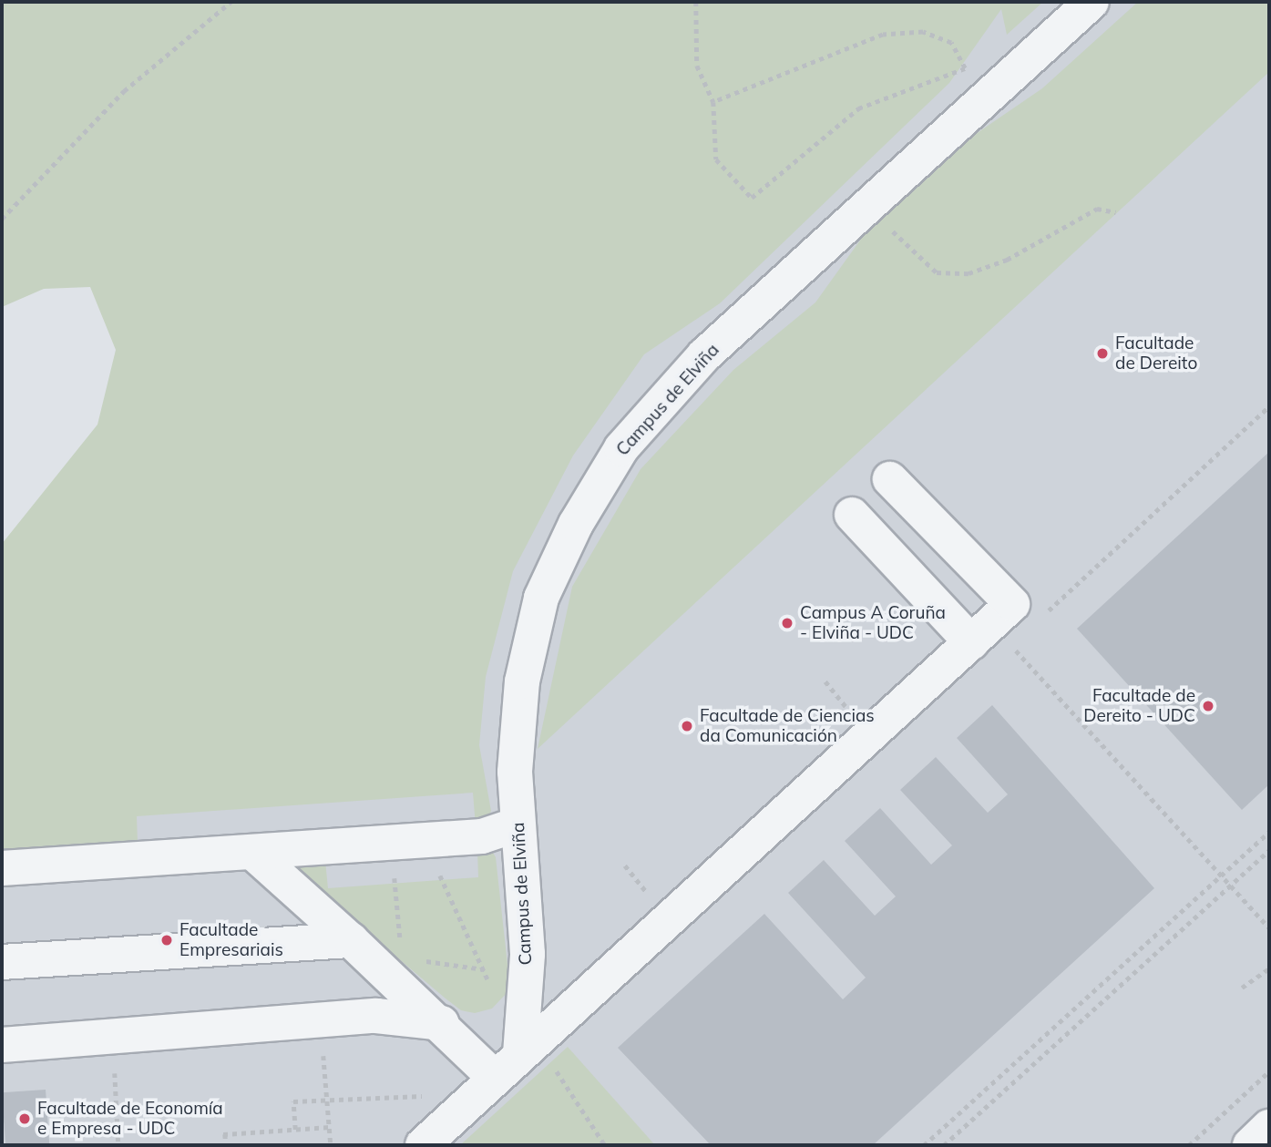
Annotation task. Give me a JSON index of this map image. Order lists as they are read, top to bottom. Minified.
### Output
{"streets":{"street":["Campus de Elviña"]},"places":["Facultade de Dereito","Campus A Coruña - Elviña - UDC","Facultade de Dereito - UDC","Facultade de Ciencias da Comunicación","Facultade Empresariais","Facultade de Economía e Empresa - UDC"]}
